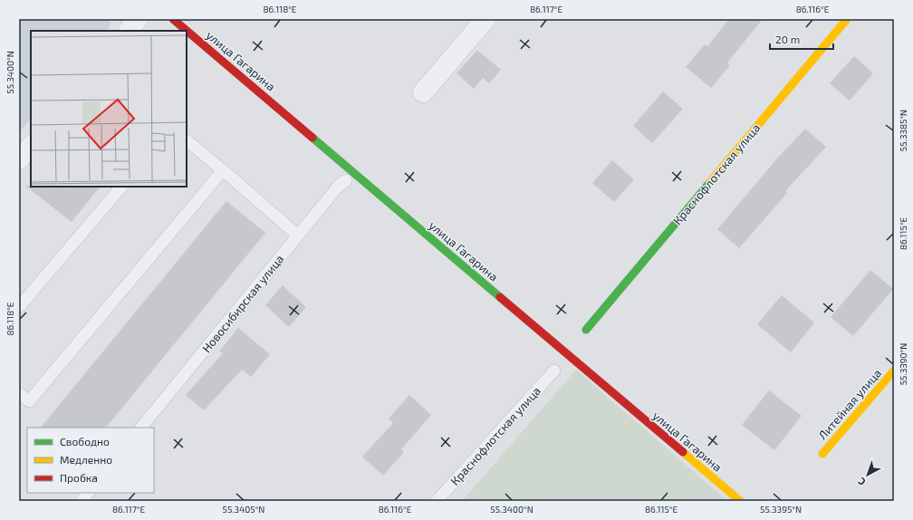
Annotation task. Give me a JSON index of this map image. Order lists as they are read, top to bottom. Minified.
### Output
{"streets":{"street":["улица Гагарина","Краснофлотская улица","Литейная улица"],"lane":["Новосибирская улица"]},"legend":["Свободно","Медленно","Пробка"],"scale_bar":"20 m","north":"bottom left","coordinates":["86.118°E","86.117°E","86.116°E","55.3400°N","55.3385°N","86.115°E","55.3390°N","55.3405°N","55.3395°N"]}
